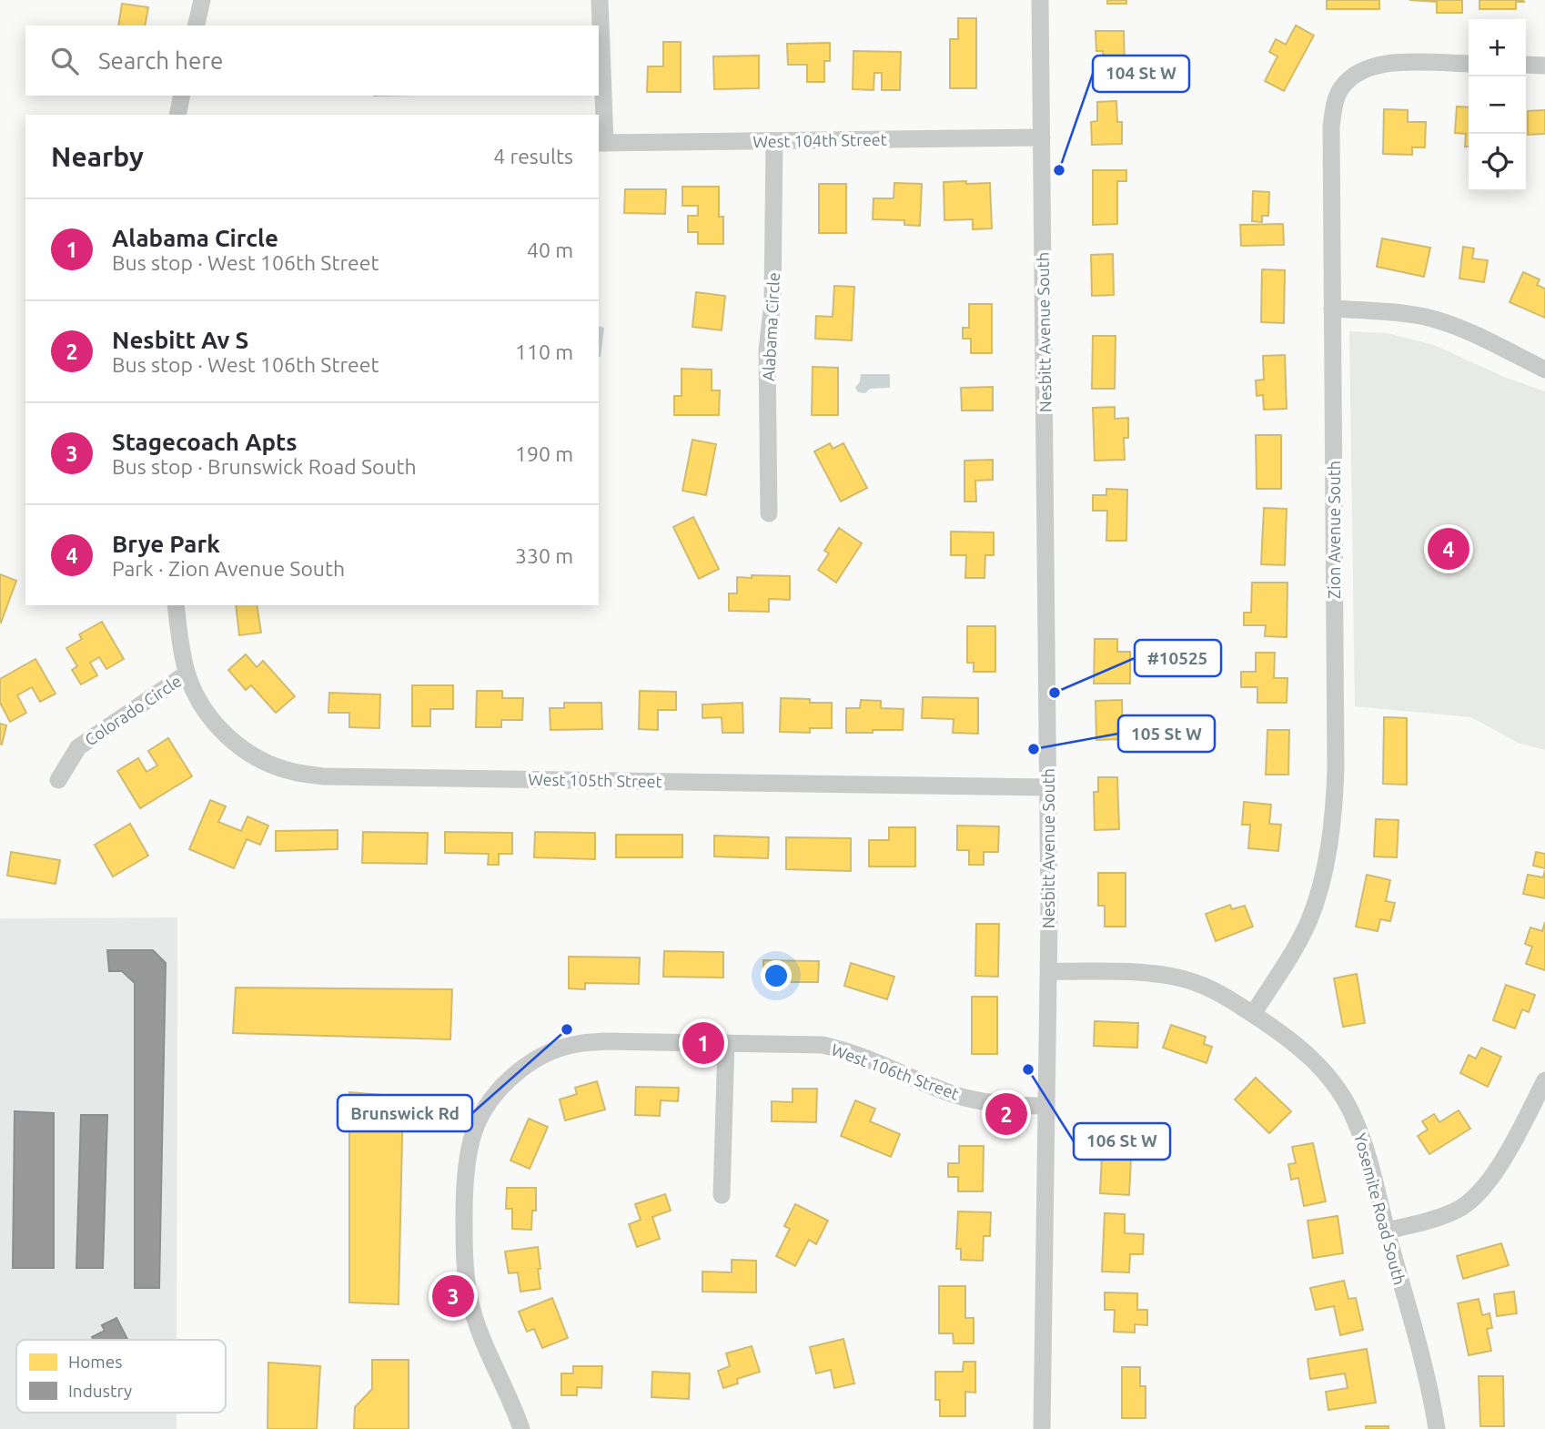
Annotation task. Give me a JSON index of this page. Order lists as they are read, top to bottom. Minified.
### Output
{"streets":{"street":["West 104th Street","Alabama Circle","Nesbitt Avenue South","Zion Avenue South","Colorado Circle","West 105th Street","West 106th Street","Yosemite Road South"]},"crossings":[["West 104th Street","Alabama Circle"],["West 104th Street","Nesbitt Avenue South"],["Nesbitt Avenue South","West 105th Street"],["Nesbitt Avenue South","West 106th Street"],["Nesbitt Avenue South","Yosemite Road South"],["Zion Avenue South","Yosemite Road South"],["Colorado Circle","West 105th Street"]],"places":["104 St W","#10525","105 St W","Brunswick Rd","106 St W"],"legend":["Homes","Industry"],"page":{"map_buttons":["+","−"],"search":"Search here","heading":["Nearby","4 results"],"list":[{"mark":"1","name":"Alabama Circle","note":"Bus stop · West 106th Street","value":"40 m"},{"mark":"2","name":"Nesbitt Av S","note":"Bus stop · West 106th Street","value":"110 m"},{"mark":"3","name":"Stagecoach Apts","note":"Bus stop · Brunswick Road South","value":"190 m"},{"mark":"4","name":"Brye Park","note":"Park · Zion Avenue South","value":"330 m"}],"pins":["4","1","2","3"]}}
